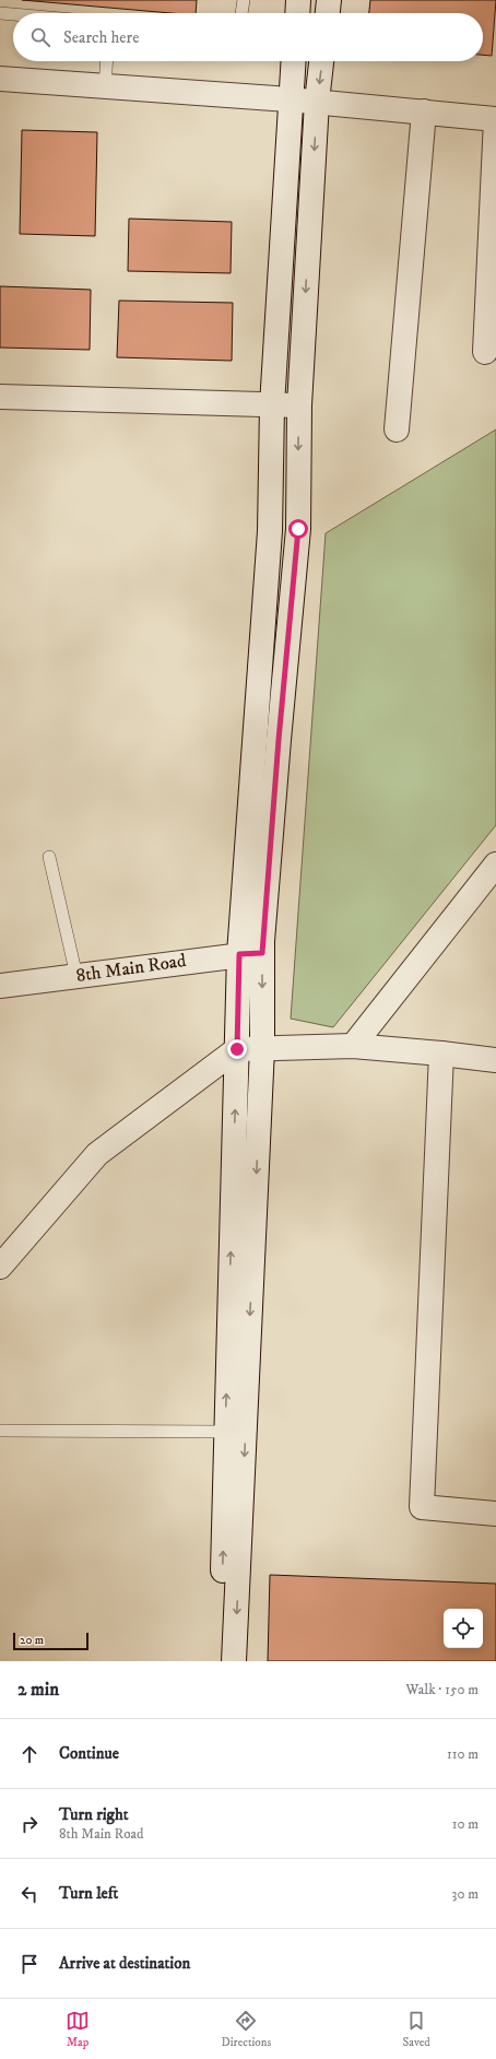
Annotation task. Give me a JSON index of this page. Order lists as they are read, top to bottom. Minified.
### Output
{"streets":{"street":["8th Main Road"]},"scale_bar":"20 m","page":{"search":"Search here","scale":"20 m","heading":["2 min","Walk · 150 m"],"list":[["Continue","110 m"],["Turn right","8th Main Road","10 m"],["Turn left","30 m"],"Arrive at destination"],"nav":["Map","Directions","Saved"]}}
